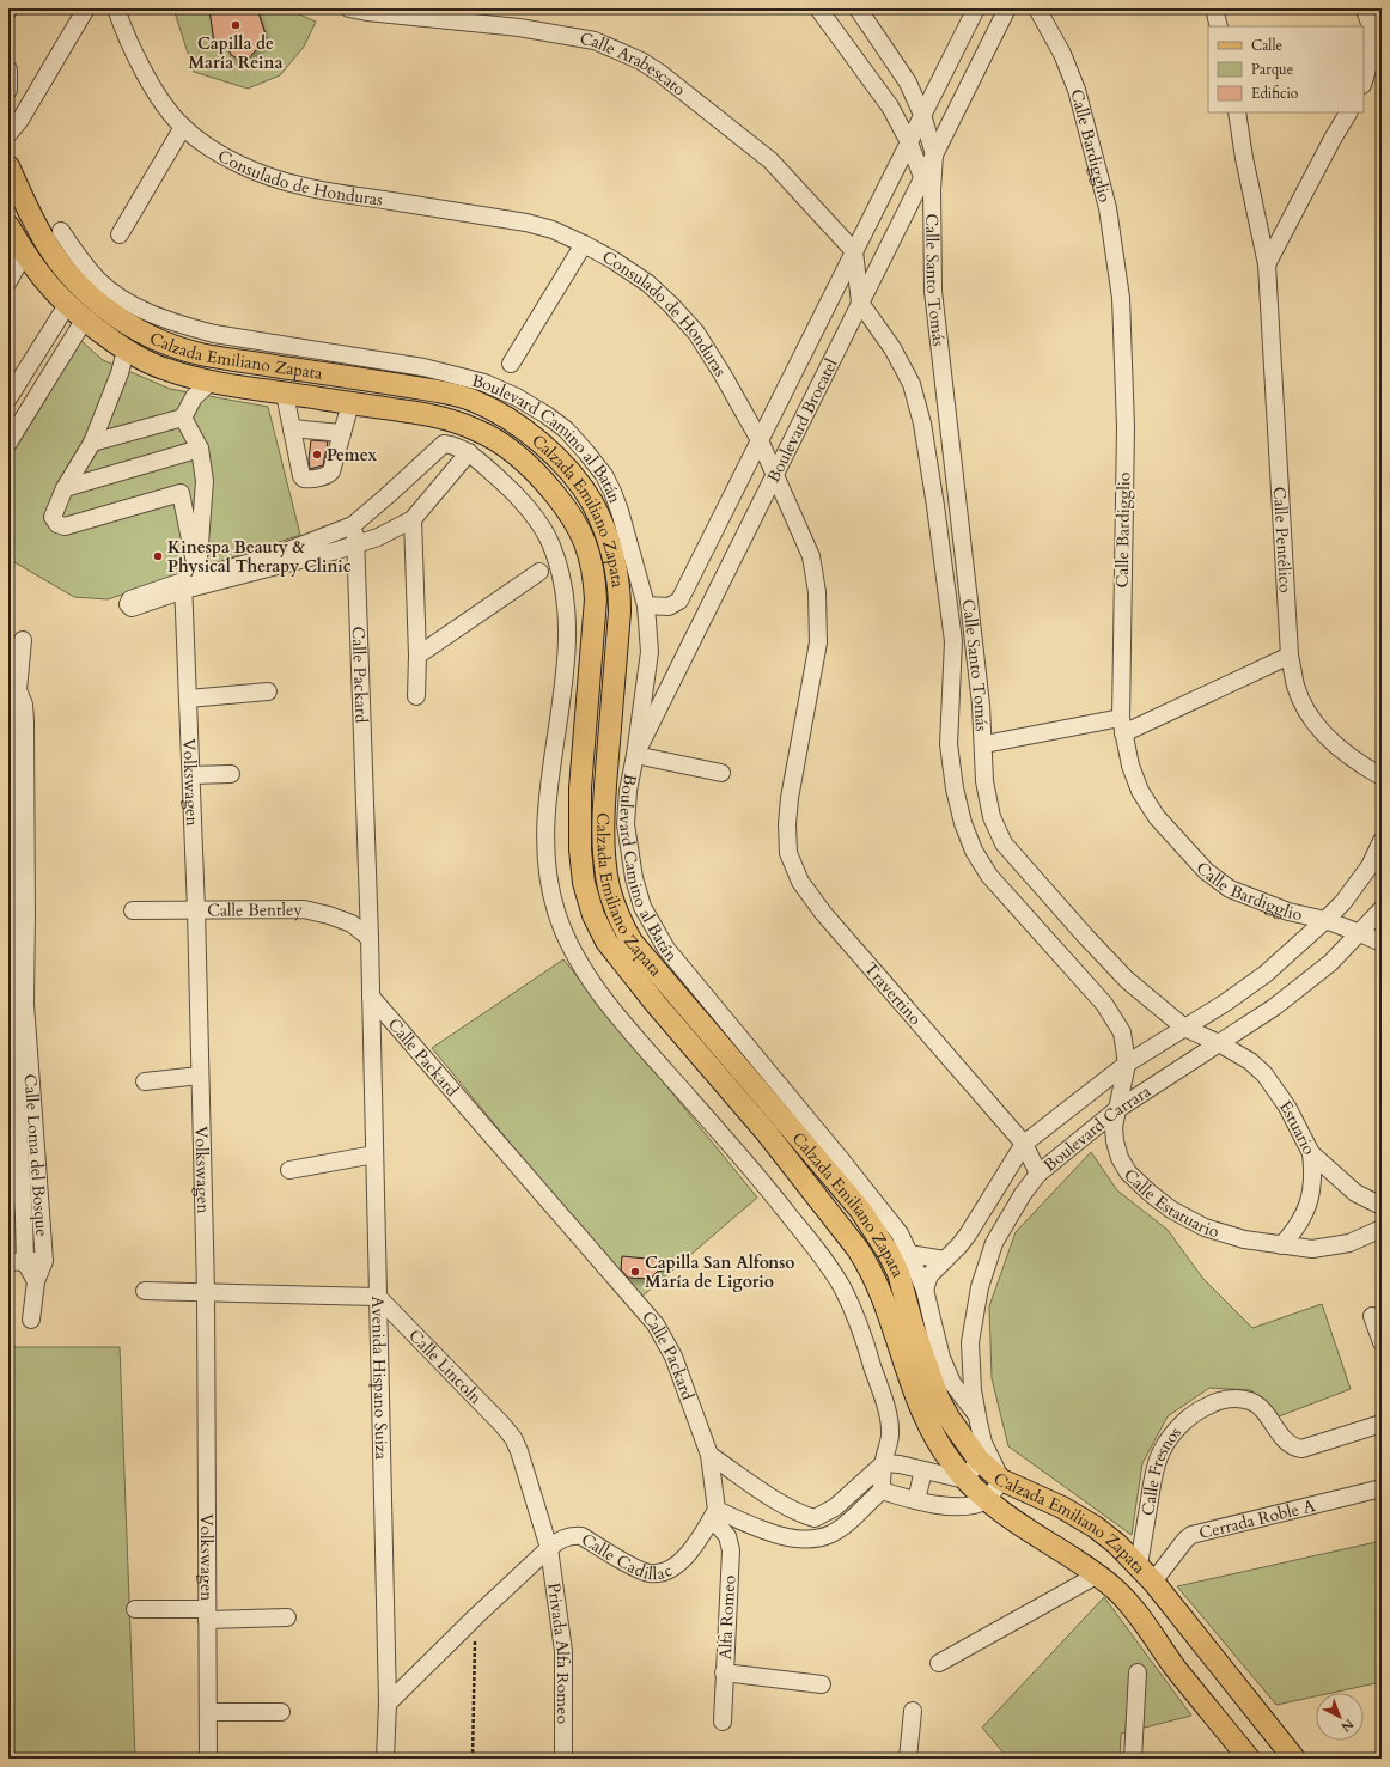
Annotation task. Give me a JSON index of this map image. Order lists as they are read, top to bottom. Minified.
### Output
{"streets":{"main road":["Calzada Emiliano Zapata"],"street":["Calle Arabescato","Calle Bardigglio","Consulado de Honduras","Calle Santo Tomás","Boulevard Brocatel","Boulevard Camino al Batán","Calle Pentélico","Calle Packard","Volkswagen","Calle Bentley","Travertino","Estuario","Boulevard Carrara","Calle Loma del Bosque","Calle Estatuario","Calle Lincoln","Avenida Hispano Suiza","Calle Fresnos","Cerrada Roble A","Calle Cadillac","Alfa Romeo","Privada Alfa Romeo"]},"crossings":[["Calle Arabescato","Calle Santo Tomás"],["Calle Arabescato","Boulevard Brocatel"],["Calle Bardigglio","Boulevard Carrara"],["Consulado de Honduras","Boulevard Brocatel"],["Consulado de Honduras","Travertino"],["Calle Santo Tomás","Boulevard Brocatel"],["Calle Santo Tomás","Estuario"],["Calle Santo Tomás","Boulevard Carrara"],["Calle Santo Tomás","Calle Estatuario"],["Calzada Emiliano Zapata","Boulevard Carrara"],["Calzada Emiliano Zapata","Calle Fresnos"],["Calzada Emiliano Zapata","Cerrada Roble A"],["Boulevard Brocatel","Boulevard Camino al Batán"],["Boulevard Camino al Batán","Boulevard Carrara"],["Calle Packard","Calle Bentley"],["Calle Packard","Avenida Hispano Suiza"],["Calle Packard","Calle Cadillac"],["Calle Packard","Alfa Romeo"],["Volkswagen","Calle Bentley"],["Travertino","Boulevard Carrara"],["Estuario","Boulevard Carrara"],["Boulevard Carrara","Calle Estatuario"],["Calle Lincoln","Avenida Hispano Suiza"],["Calle Lincoln","Calle Cadillac"],["Calle Lincoln","Privada Alfa Romeo"],["Avenida Hispano Suiza","Calle Cadillac"],["Calle Cadillac","Alfa Romeo"],["Calle Cadillac","Privada Alfa Romeo"]],"places":["Capilla de María Reina","Pemex","Kinespa Beauty & Physical Therapy Clinic","Capilla San Alfonso María de Ligorio"],"legend":["Calle","Parque","Edificio"],"north":"bottom right"}
